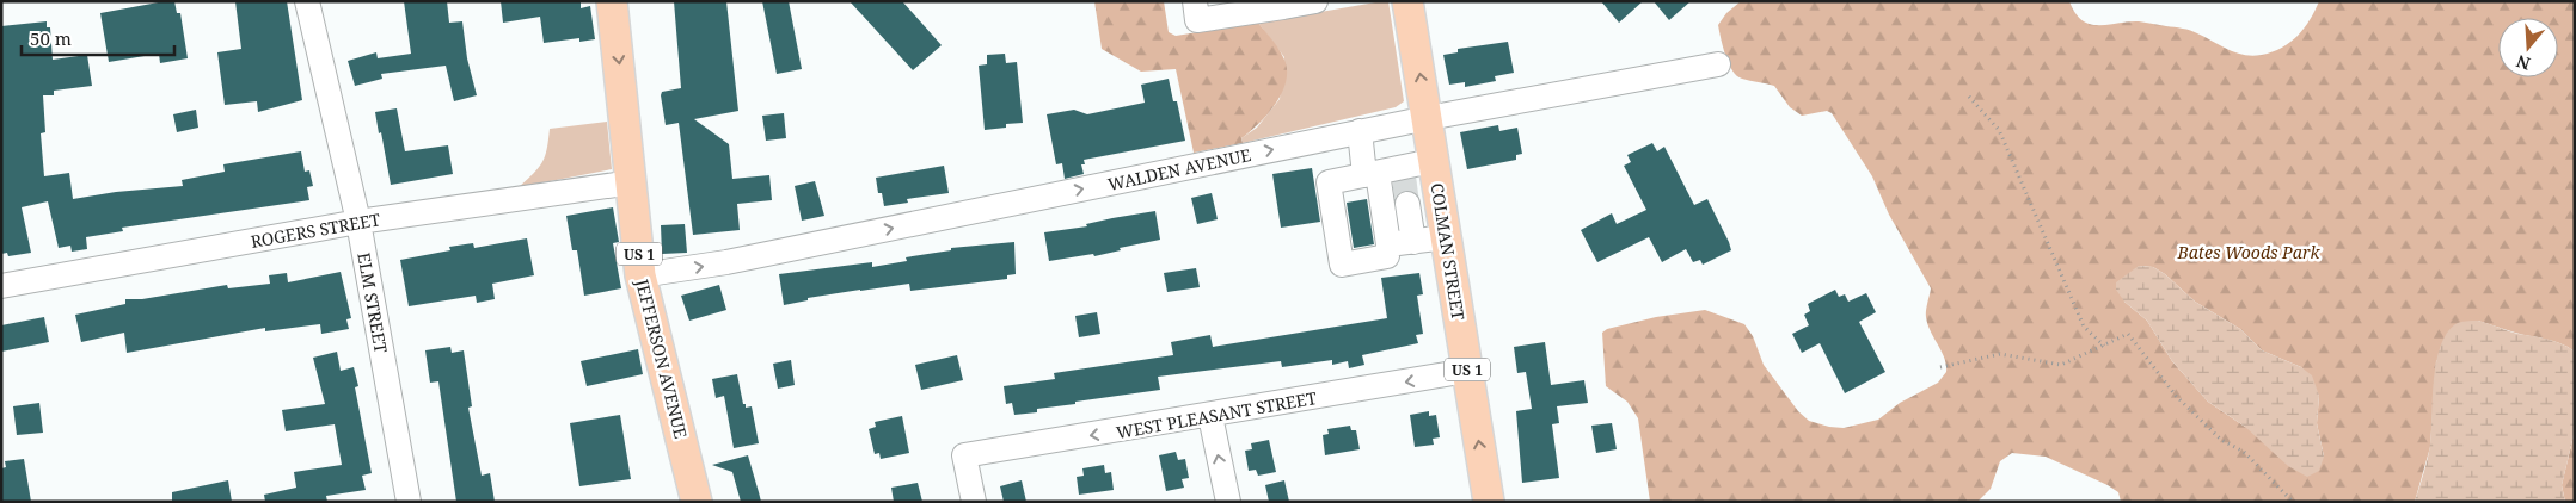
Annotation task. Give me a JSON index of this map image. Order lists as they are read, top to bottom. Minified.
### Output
{"streets":{"main road":["COLMAN STREET","US 1","JEFFERSON AVENUE"],"street":["WALDEN AVENUE","ROGERS STREET","ELM STREET","WEST PLEASANT STREET"]},"crossings":[["WALDEN AVENUE","COLMAN STREET"],["WALDEN AVENUE","JEFFERSON AVENUE"],["ROGERS STREET","ELM STREET"],["ROGERS STREET","JEFFERSON AVENUE"],["COLMAN STREET","WEST PLEASANT STREET"]],"one_way":["WALDEN AVENUE","COLMAN STREET","JEFFERSON AVENUE","WEST PLEASANT STREET"],"parks":["Bates Woods Park"],"scale_bar":"50 m","north":"bottom"}
